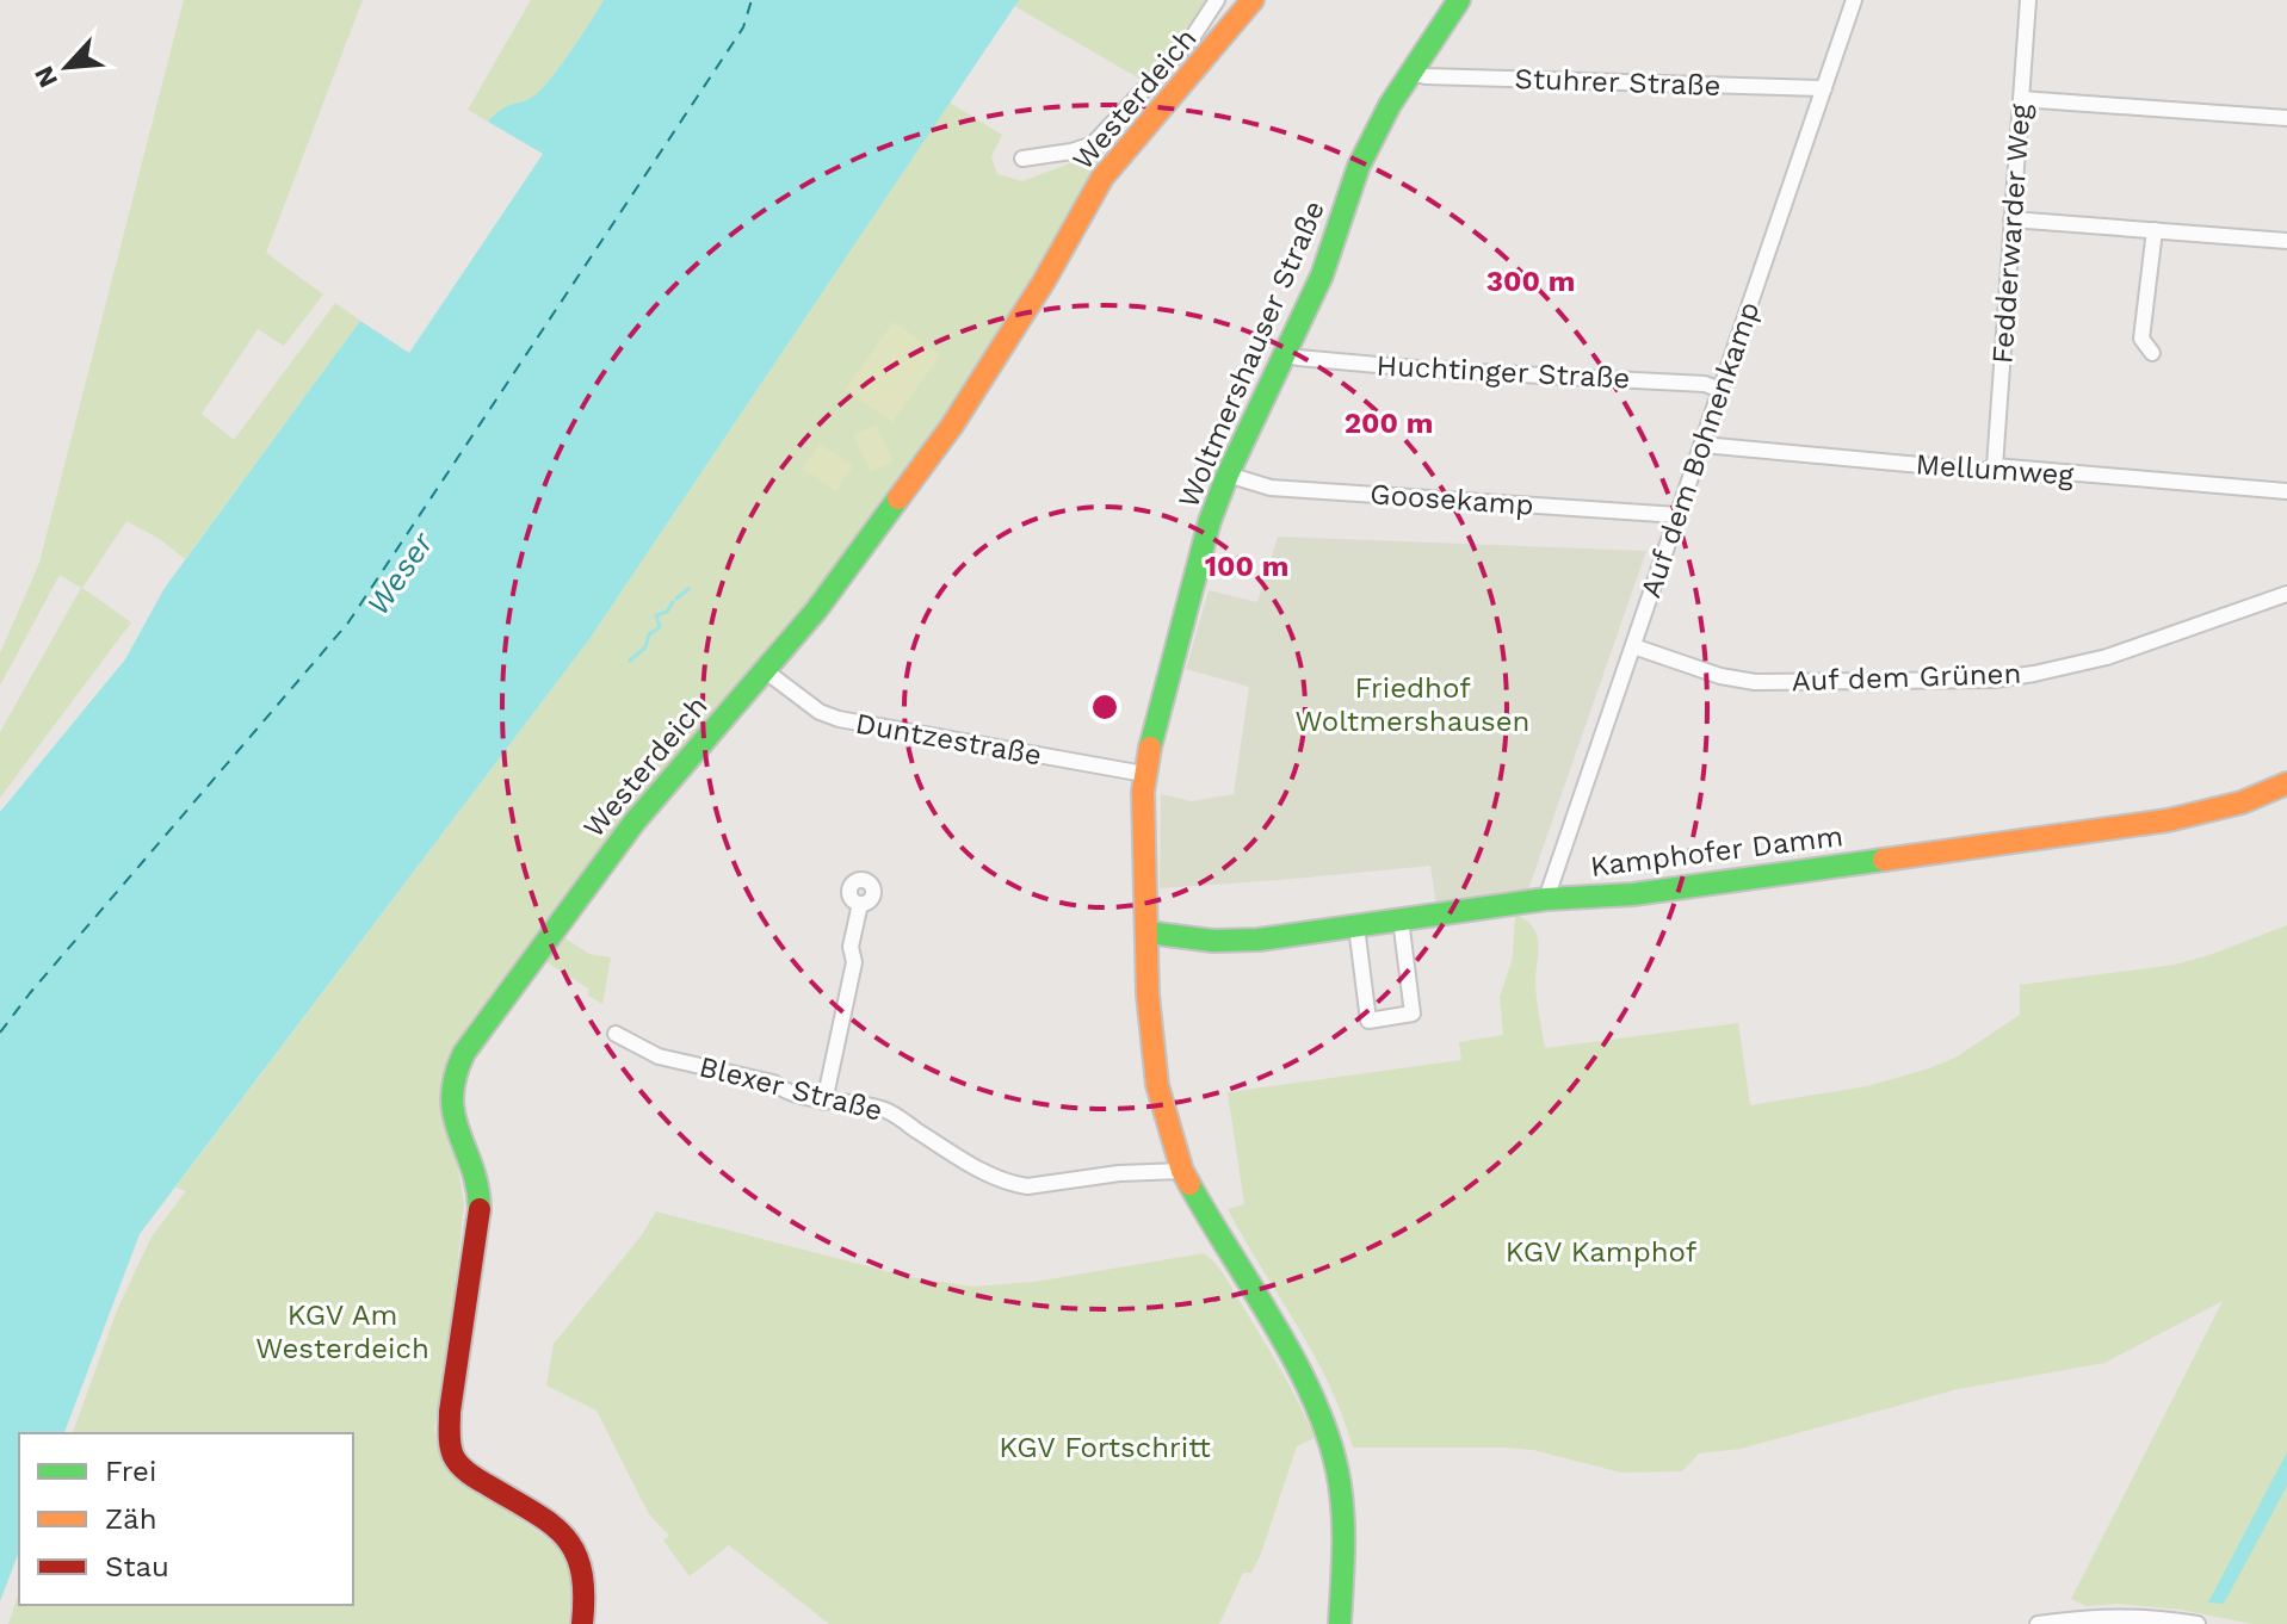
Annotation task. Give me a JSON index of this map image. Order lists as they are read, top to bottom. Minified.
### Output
{"streets":{"street":["Stuhrer Straße","Westerdeich","Fedderwarder Weg","Woltmershauser Straße","Huchtinger Straße","Auf dem Bohnenkamp","Mellumweg","Goosekamp","Auf dem Grünen","Duntzestraße","Kamphofer Damm","Blexer Straße"]},"crossings":[["Stuhrer Straße","Woltmershauser Straße"],["Stuhrer Straße","Auf dem Bohnenkamp"],["Westerdeich","Duntzestraße"],["Fedderwarder Weg","Mellumweg"],["Woltmershauser Straße","Huchtinger Straße"],["Woltmershauser Straße","Goosekamp"],["Woltmershauser Straße","Duntzestraße"],["Woltmershauser Straße","Kamphofer Damm"],["Woltmershauser Straße","Blexer Straße"],["Huchtinger Straße","Auf dem Bohnenkamp"],["Auf dem Bohnenkamp","Mellumweg"],["Auf dem Bohnenkamp","Goosekamp"],["Auf dem Bohnenkamp","Auf dem Grünen"],["Auf dem Bohnenkamp","Kamphofer Damm"]],"water":["Weser"],"parks":["Friedhof Woltmershausen","KGV Kamphof","KGV Am Westerdeich","KGV Fortschritt"],"legend":["Frei","Zäh","Stau"],"north":"bottom left","rings":["300 m","200 m","100 m"]}
